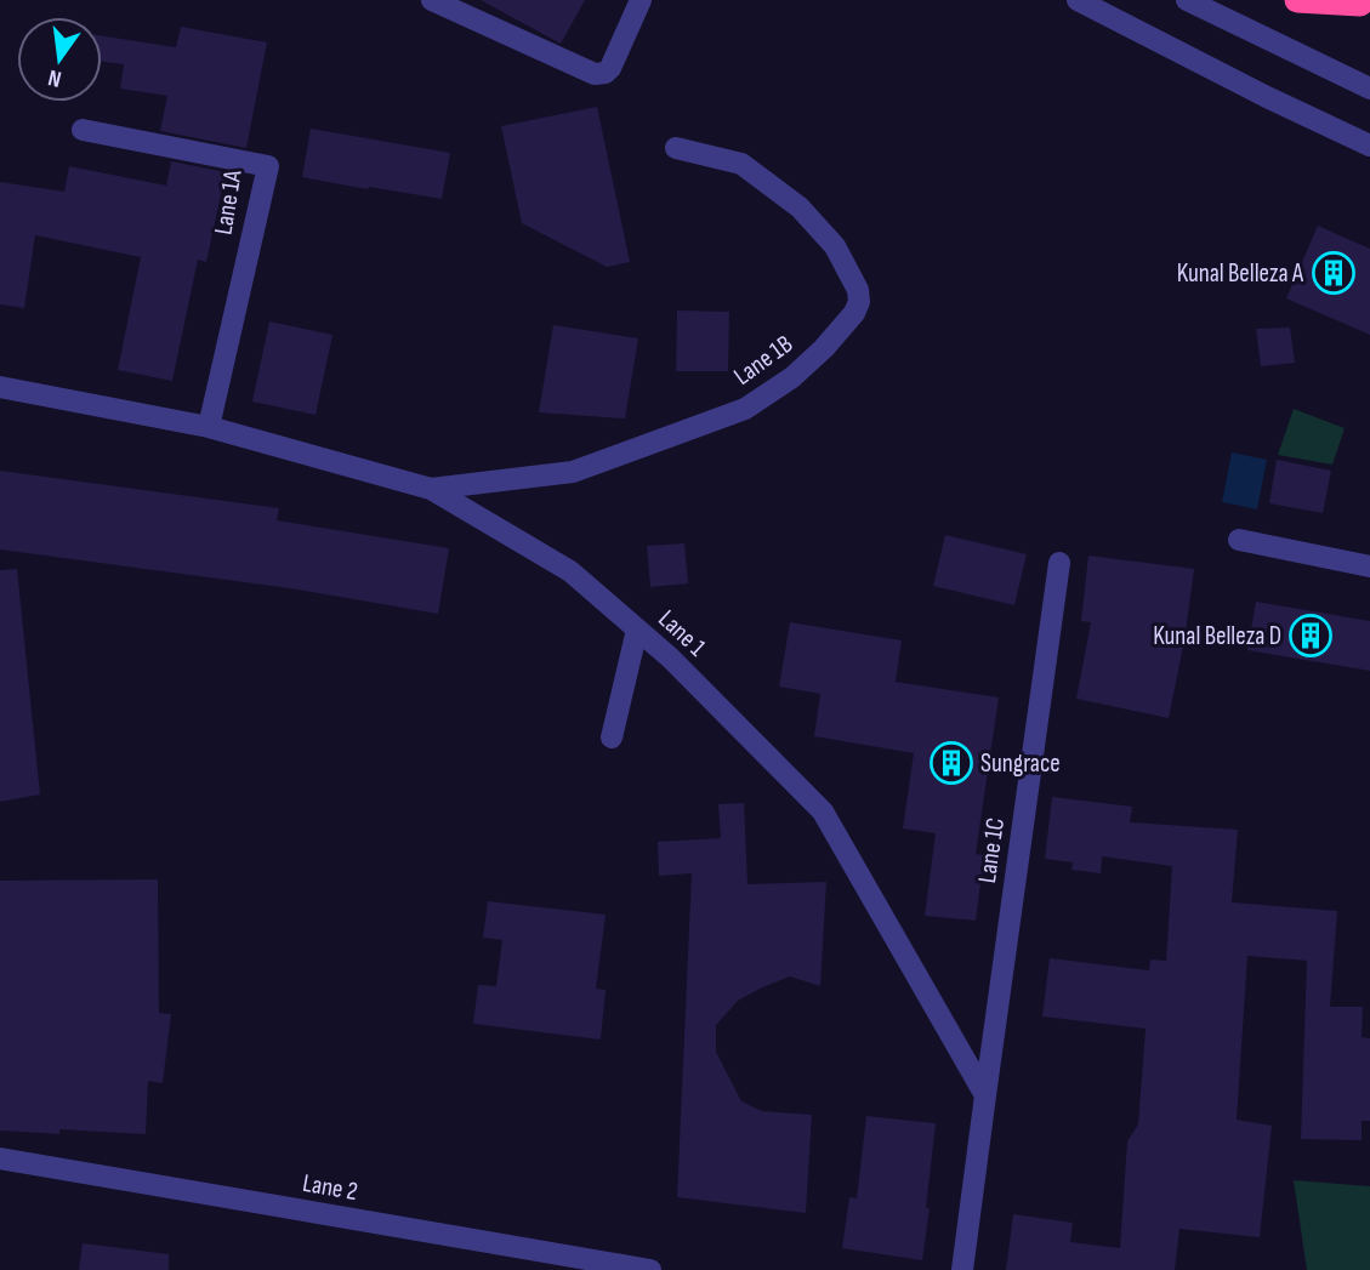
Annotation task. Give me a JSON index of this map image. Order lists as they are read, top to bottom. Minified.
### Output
{"streets":{"street":["Lane 1A","Lane 1B","Lane 1","Lane 1C","Lane 2"]},"crossings":[["Lane 1A","Lane 1"],["Lane 1B","Lane 1"],["Lane 1","Lane 1C"]],"places":{"building":["Kunal Belleza A","Kunal Belleza D","Sungrace"]},"north":"bottom"}
